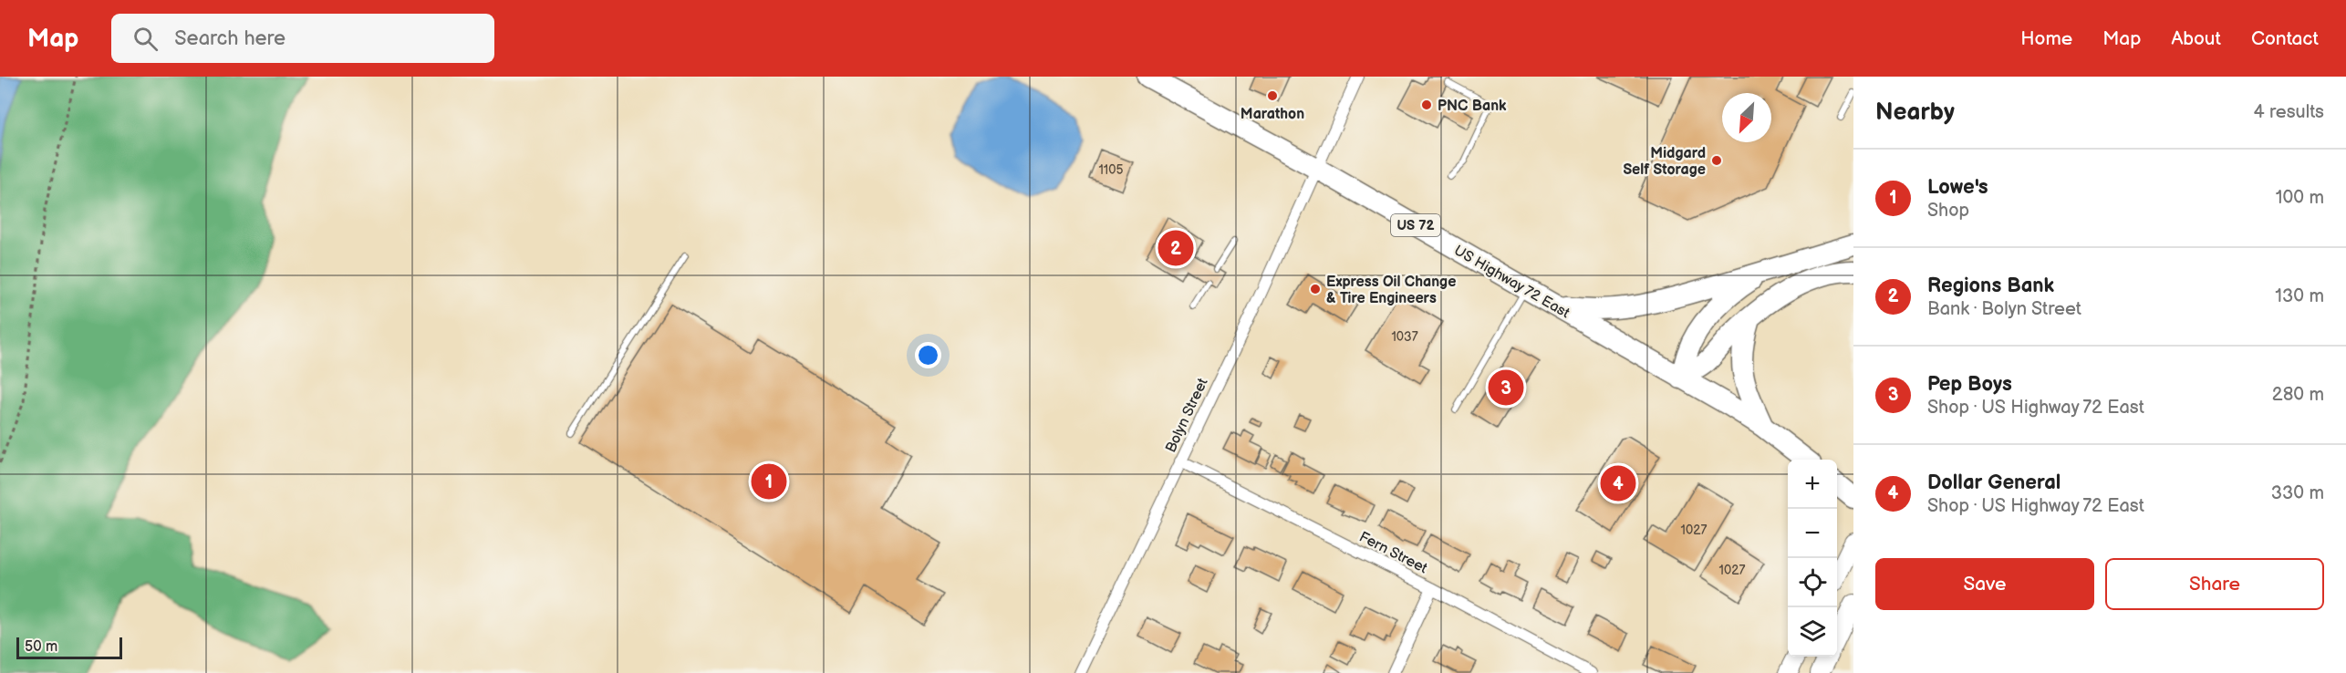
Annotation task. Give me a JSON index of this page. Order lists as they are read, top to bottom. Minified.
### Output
{"streets":{"highway":["US 72","US Highway 72 East"],"street":["Bolyn Street","Fern Street"]},"crossings":[["US Highway 72 East","Bolyn Street"],["Bolyn Street","Fern Street"]],"places":["Marathon","PNC Bank","Midgard Self Storage","Express Oil Change & Tire Engineers"],"house_numbers":["1105","1037","1027","1027"],"scale_bar":"50 m","north":"bottom left","page":{"header":"Map","search":"Search here","nav":["Home","Map","About","Contact"],"heading":["Nearby","4 results"],"list":[{"mark":"1","name":"Lowe's","note":"Shop","value":"100 m"},{"mark":"2","name":"Regions Bank","note":"Bank · Bolyn Street","value":"130 m"},{"mark":"3","name":"Pep Boys","note":"Shop · US Highway 72 East","value":"280 m"},{"mark":"4","name":"Dollar General","note":"Shop · US Highway 72 East","value":"330 m"}],"pins":["2","3","1","4"],"map_buttons":["+","−"],"buttons":["Save","Share"],"scale":"50 m"}}
